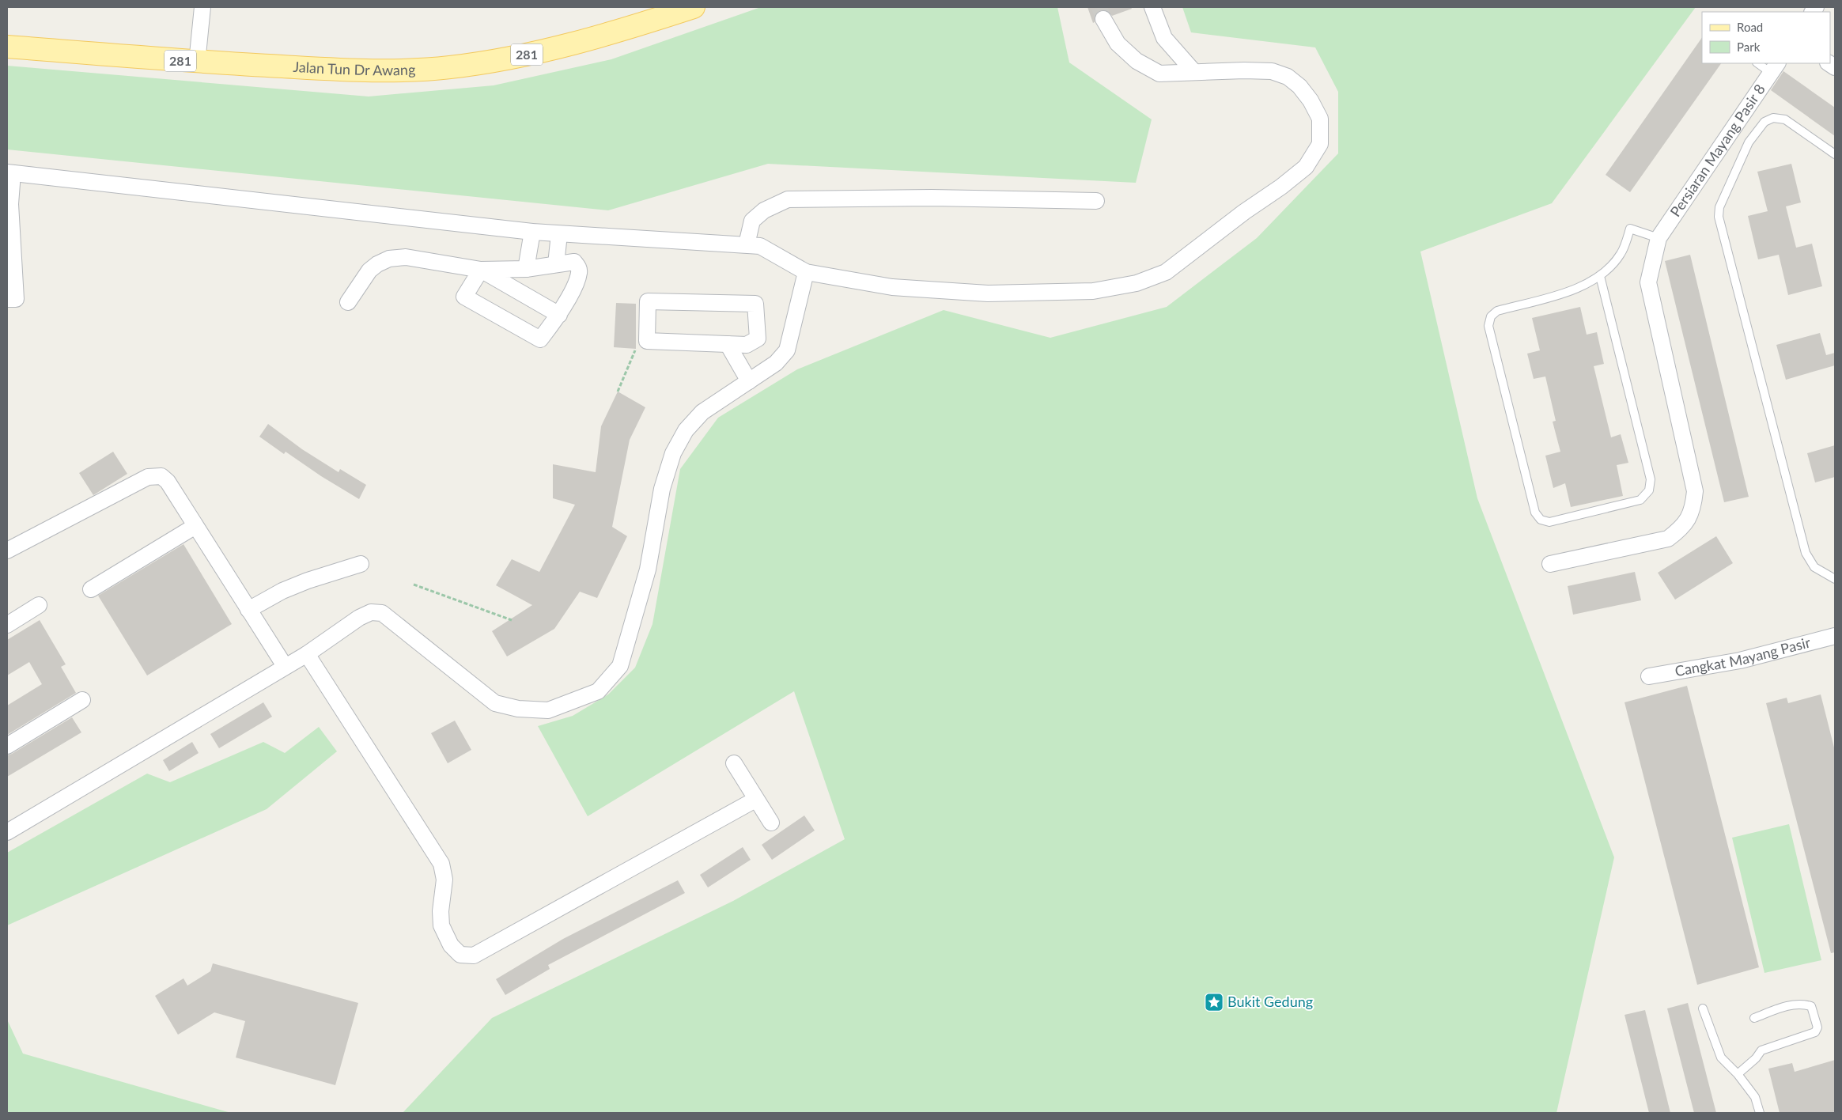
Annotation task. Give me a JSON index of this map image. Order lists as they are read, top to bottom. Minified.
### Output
{"streets":{"main road":["281","Jalan Tun Dr Awang"],"street":["Persiaran Mayang Pasir 8","Cangkat Mayang Pasir"]},"places":{"place":["Bukit Gedung"]},"legend":["Road","Park"]}
